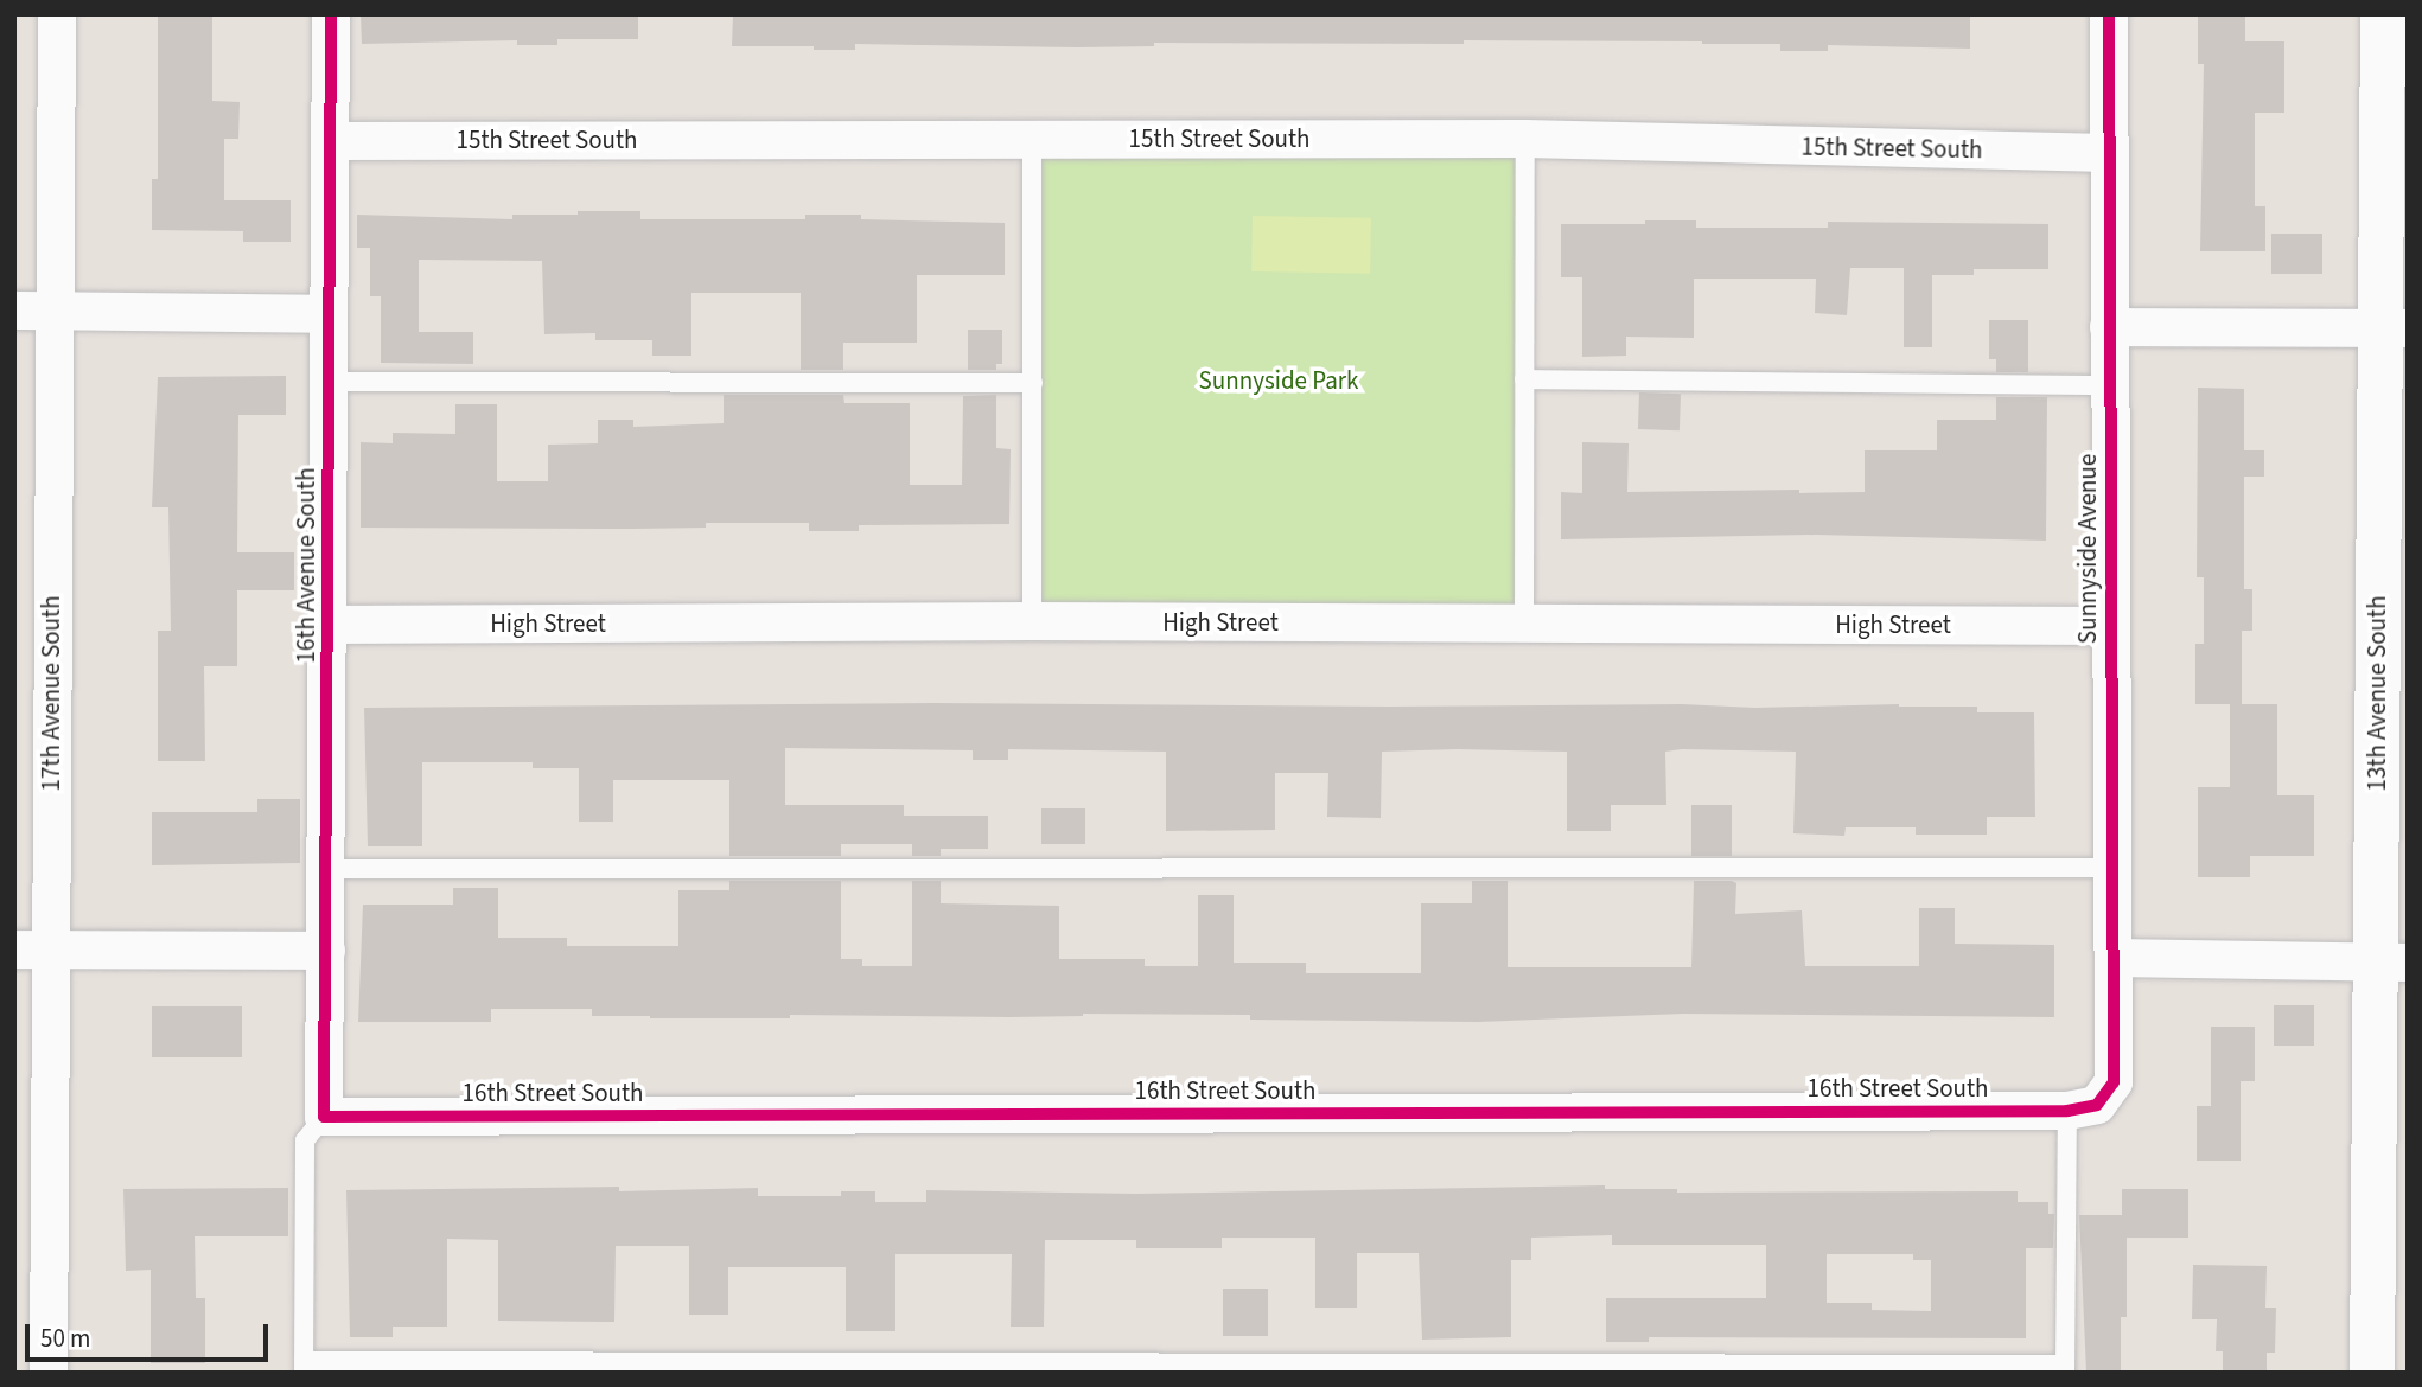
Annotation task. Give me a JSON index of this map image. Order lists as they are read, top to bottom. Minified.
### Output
{"streets":{"street":["15th Street South","Sunnyside Avenue","16th Avenue South","High Street","17th Avenue South","13th Avenue South","16th Street South"]},"crossings":[["15th Street South","Sunnyside Avenue"],["15th Street South","16th Avenue South"],["Sunnyside Avenue","High Street"],["Sunnyside Avenue","16th Street South"],["16th Avenue South","High Street"],["16th Avenue South","16th Street South"]],"parks":["Sunnyside Park"],"scale_bar":"50 m"}
